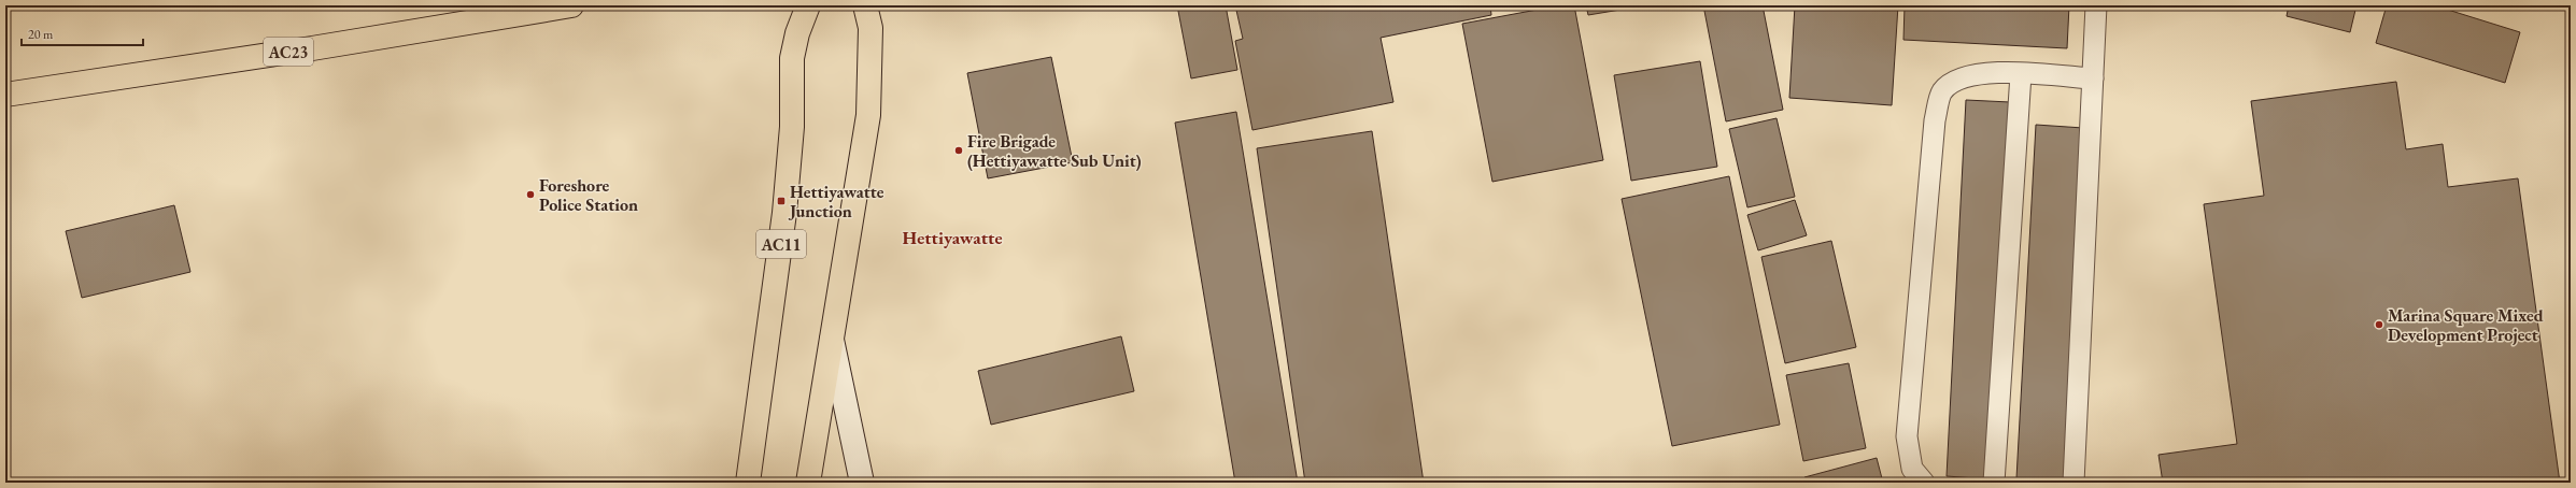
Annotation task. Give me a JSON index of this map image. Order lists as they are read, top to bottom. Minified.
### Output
{"streets":{"main road":["AC23","AC11"]},"districts":["Hettiyawatte"],"places":{"other":["Fire Brigade (Hettiyawatte Sub Unit)","Foreshore Police Station","Marina Square Mixed Development Project"],"transit":["Hettiyawatte Junction"]},"scale_bar":"20 m"}
